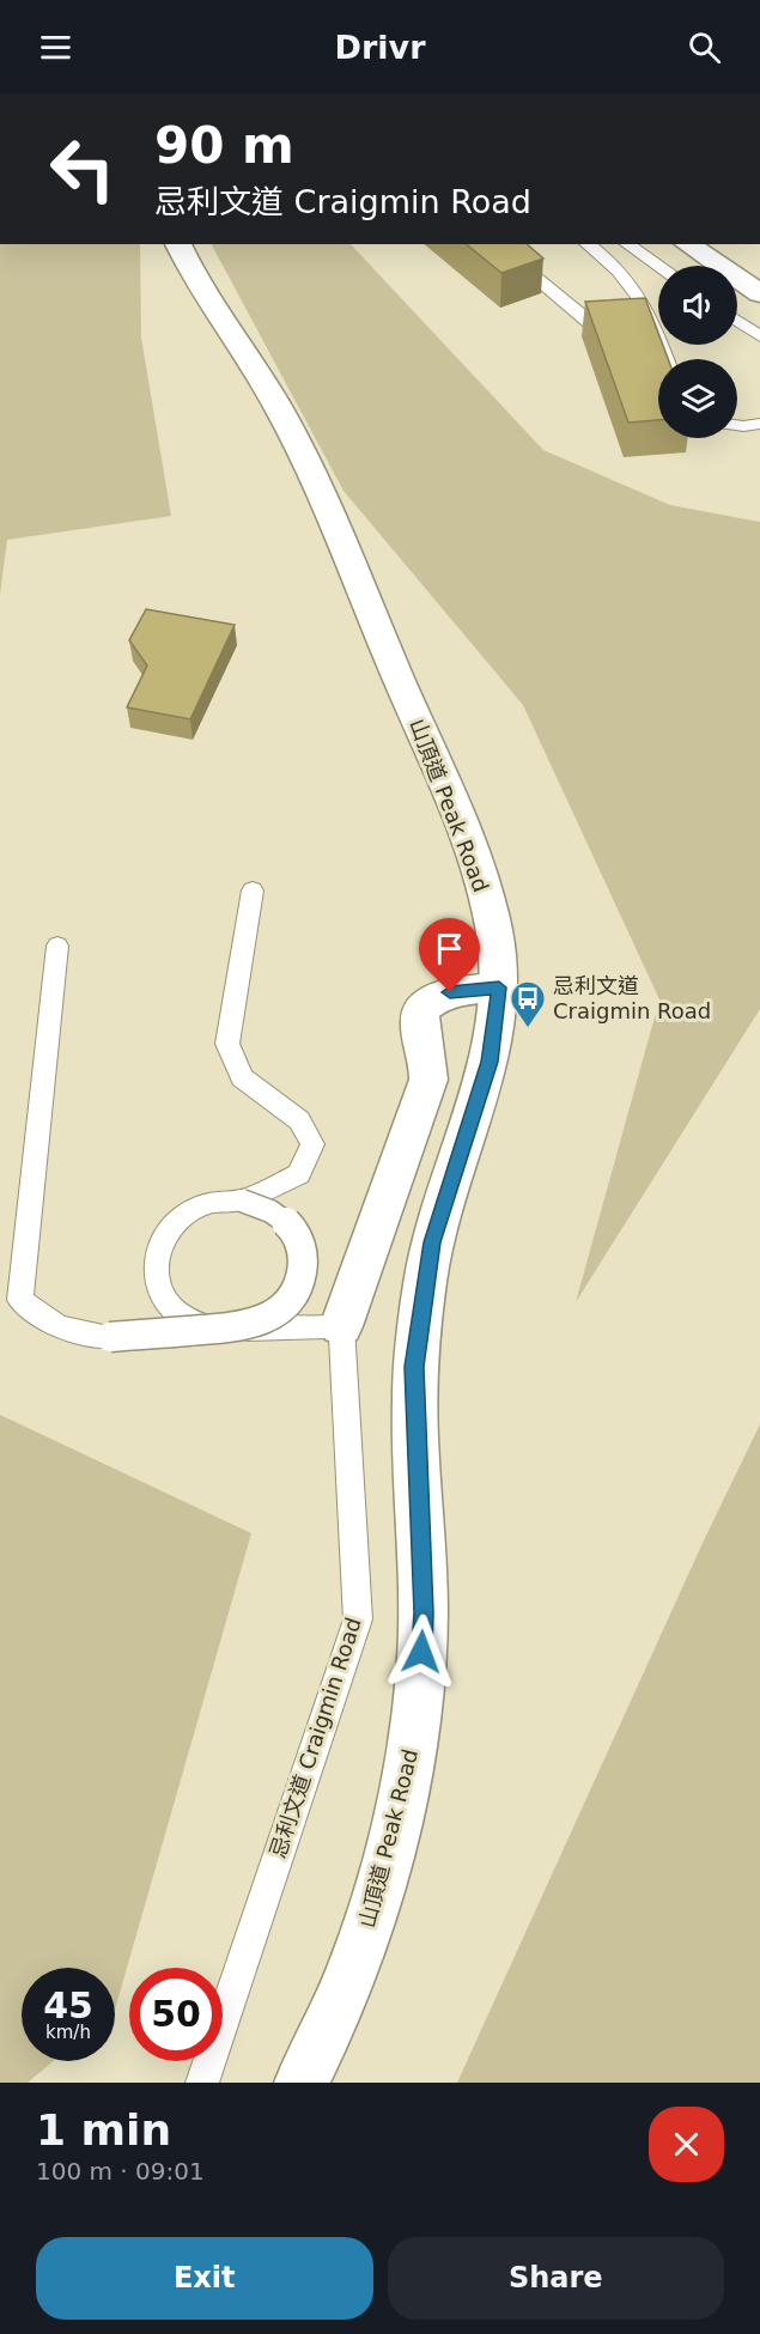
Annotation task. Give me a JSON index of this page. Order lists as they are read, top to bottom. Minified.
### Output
{"streets":{"main road":["山頂道 Peak Road","忌利文道 Craigmin Road"]},"crossings":[["山頂道 Peak Road","忌利文道 Craigmin Road"]],"places":{"bus stop":["忌利文道 Craigmin Road"]},"page":{"header":"Drivr","turn":["90 m","忌利文道 Craigmin Road"],"speed":"45 km/h","limit":"50","heading":["1 min","100 m · 09:01"],"buttons":["Exit","Share"]}}
